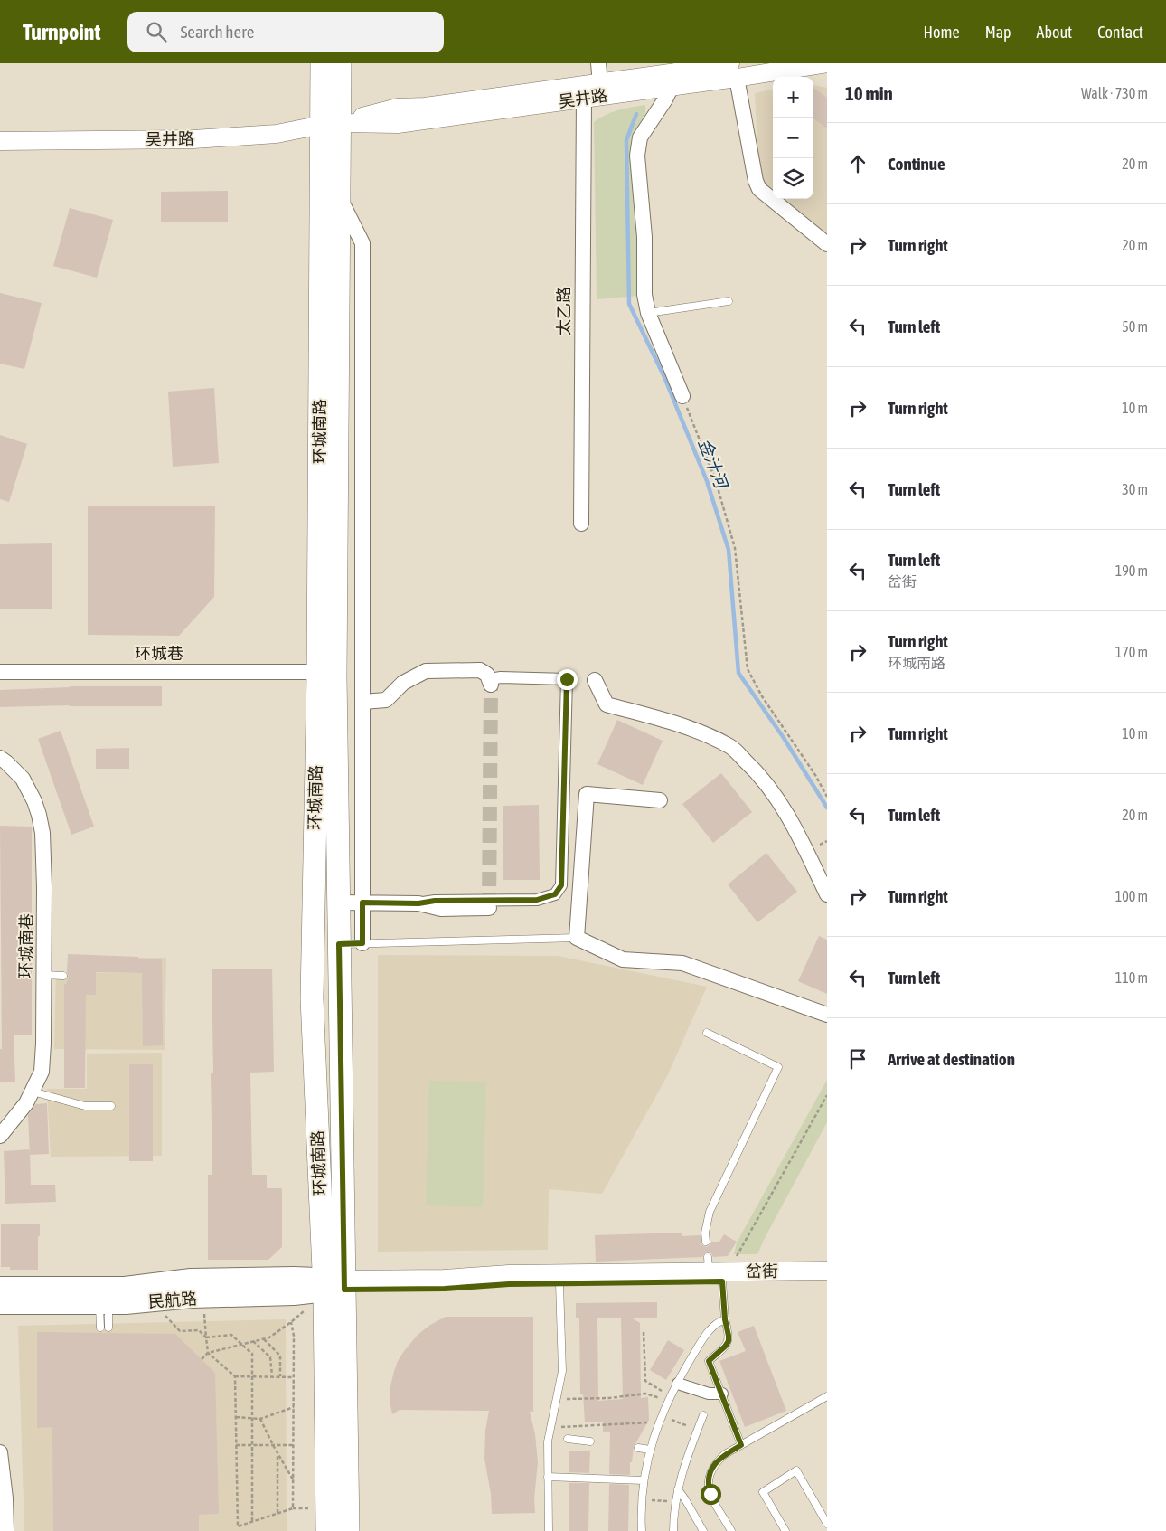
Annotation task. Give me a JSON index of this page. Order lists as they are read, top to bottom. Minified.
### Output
{"streets":{"main road":["环城南路","民航路"],"street":["吴井路","太乙路","环城巷","环城南巷","岔街"]},"crossings":[["吴井路","太乙路"],["吴井路","环城南路"],["环城南路","环城巷"],["环城南路","岔街"],["环城南路","民航路"],["岔街","民航路"]],"water":["金汁河"],"page":{"header":"Turnpoint","search":"Search here","nav":["Home","Map","About","Contact"],"heading":["10 min","Walk · 730 m"],"map_buttons":["+","−"],"list":[["Continue","20 m"],["Turn right","20 m"],["Turn left","50 m"],["Turn right","10 m"],["Turn left","30 m"],["Turn left","岔街","190 m"],["Turn right","环城南路","170 m"],["Turn right","10 m"],["Turn left","20 m"],["Turn right","100 m"],["Turn left","110 m"],"Arrive at destination"]}}
